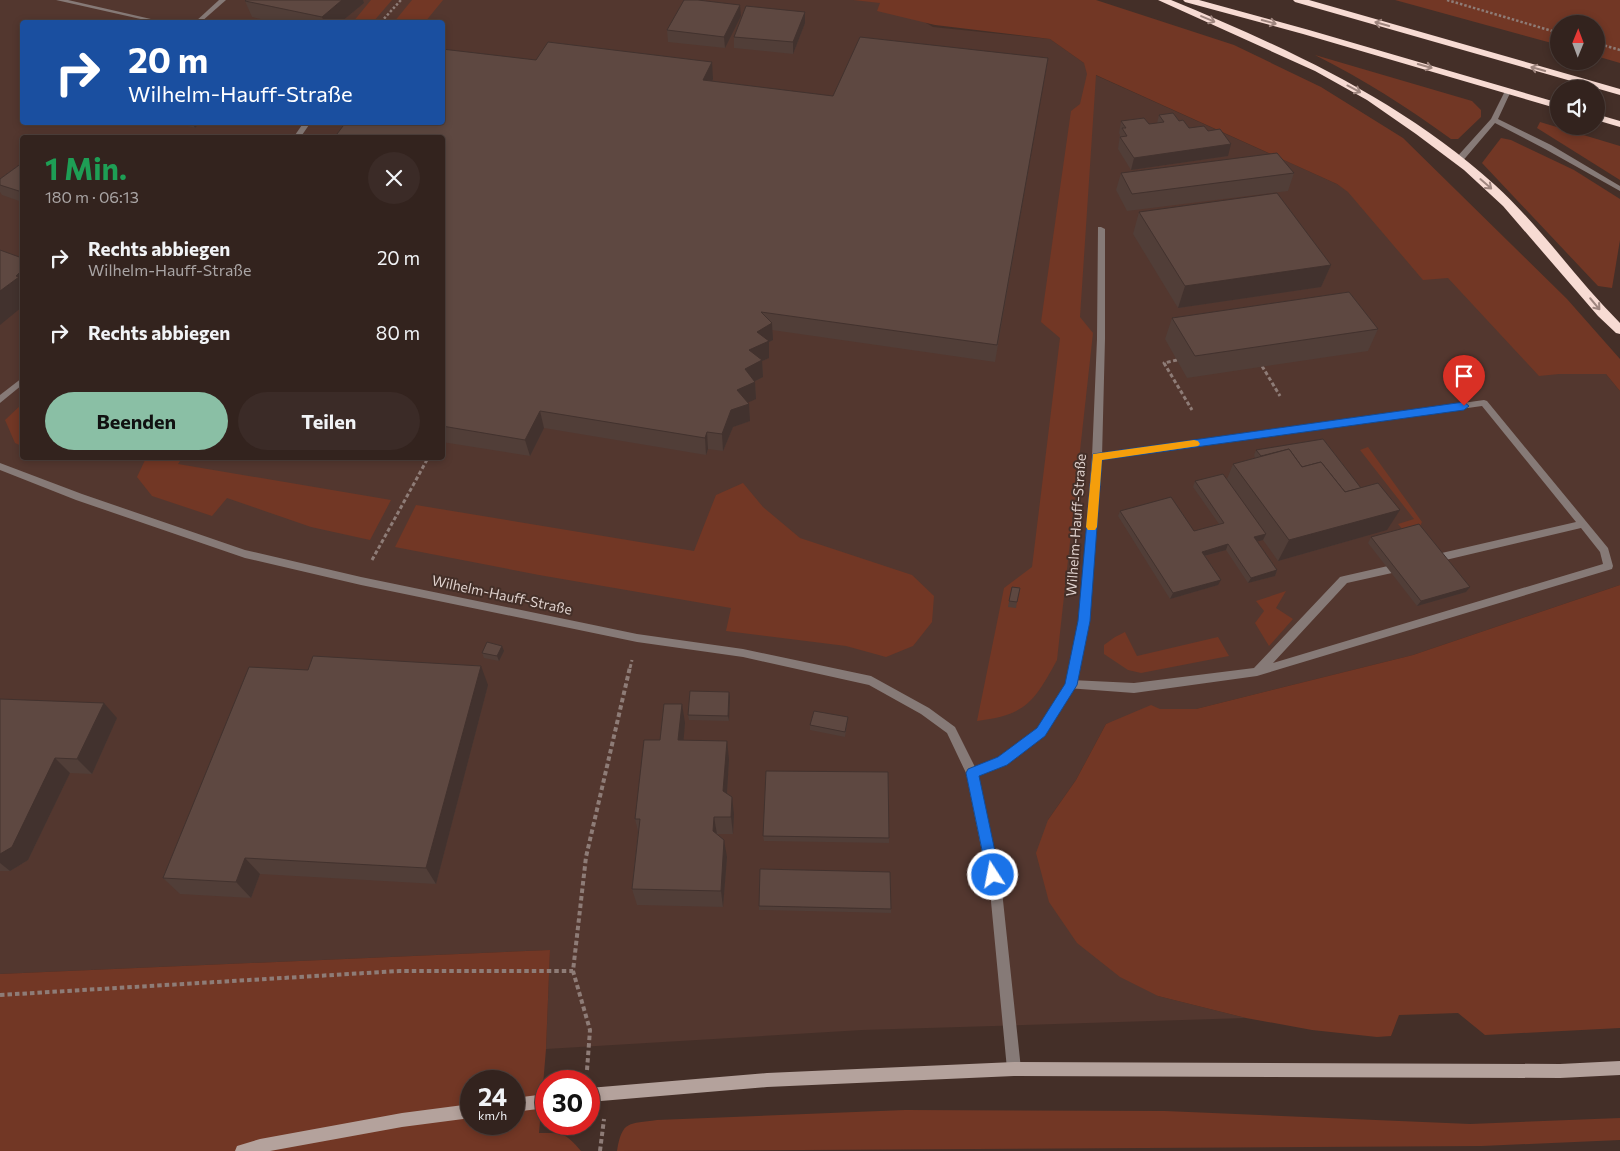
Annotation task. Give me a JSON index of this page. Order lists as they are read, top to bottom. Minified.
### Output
{"streets":{"street":["Wilhelm-Hauff-Straße"]},"north":"top","page":{"turn":["20 m","Wilhelm-Hauff-Straße"],"heading":["1 Min.","180 m · 06:13"],"list":[{"name":"Rechts abbiegen","note":"Wilhelm-Hauff-Straße","value":"20 m"},{"name":"Rechts abbiegen","value":"80 m"}],"buttons":["Beenden","Teilen"],"speed":"24 km/h","limit":"30"}}
